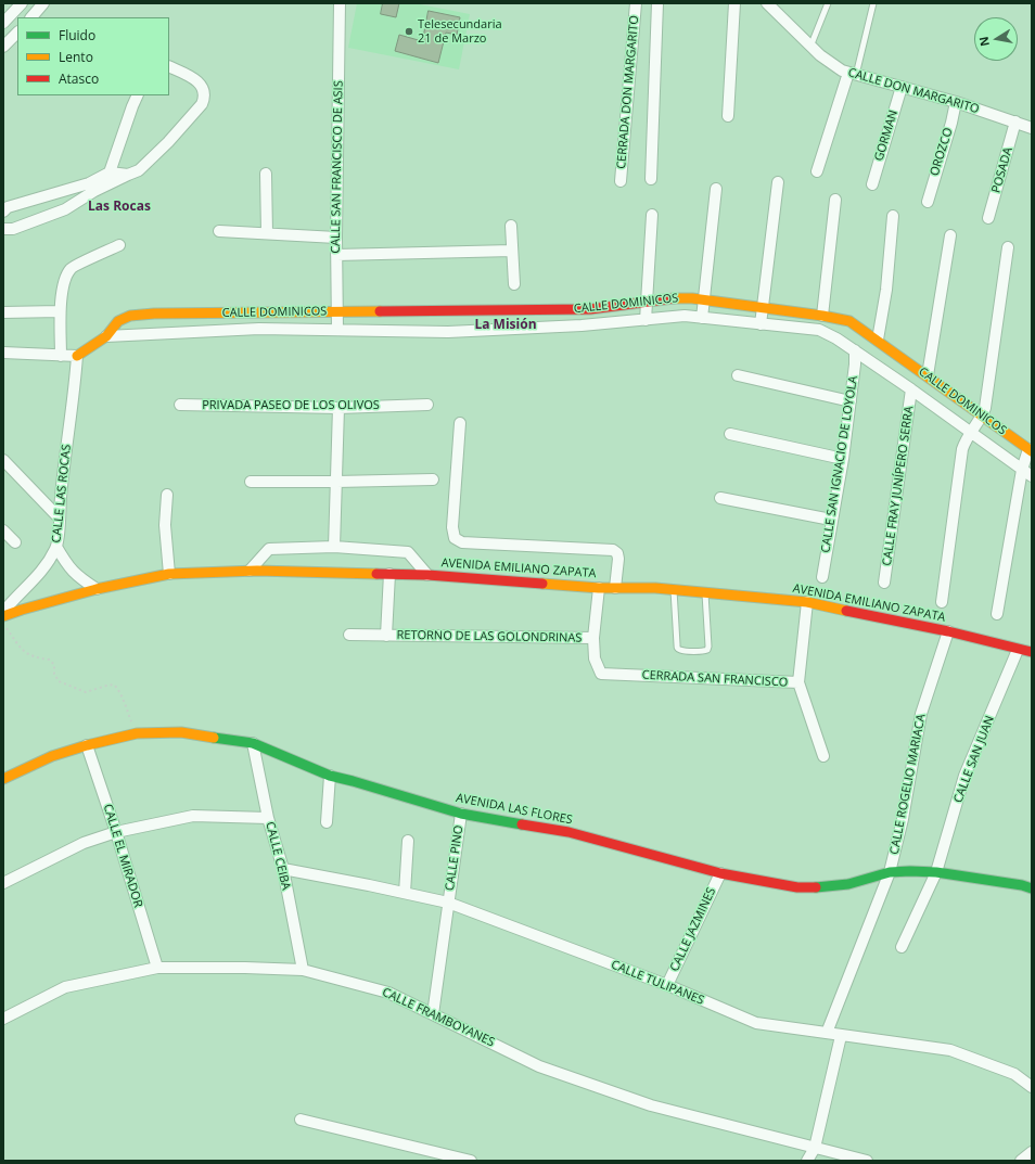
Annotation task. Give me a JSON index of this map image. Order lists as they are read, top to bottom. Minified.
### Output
{"streets":{"street":["CALLE DON MARGARITO","CERRADA DON MARGARITO","GORMAN","OROZCO","CALLE SAN FRANCISCO DE ASIS","POSADA","CALLE DOMINICOS","PRIVADA PASEO DE LOS OLIVOS","CALLE SAN IGNACIO DE LOYOLA","CALLE FRAY JUNÍPERO SERRA","CALLE LAS ROCAS","AVENIDA EMILIANO ZAPATA","RETORNO DE LAS GOLONDRINAS","CERRADA SAN FRANCISCO","CALLE SAN JUAN","CALLE ROGELIO MARIACA","AVENIDA LAS FLORES","CALLE EL MIRADOR","CALLE CEIBA","CALLE PINO","CALLE JAZMINES","CALLE TULIPANES","CALLE FRAMBOYANES"]},"crossings":[["CALLE DON MARGARITO","GORMAN"],["CALLE DON MARGARITO","OROZCO"],["CALLE DON MARGARITO","POSADA"],["CALLE SAN FRANCISCO DE ASIS","CALLE DOMINICOS"],["CALLE DOMINICOS","CALLE SAN IGNACIO DE LOYOLA"],["CALLE DOMINICOS","CALLE FRAY JUNÍPERO SERRA"],["CALLE DOMINICOS","CALLE LAS ROCAS"],["AVENIDA EMILIANO ZAPATA","RETORNO DE LAS GOLONDRINAS"],["AVENIDA EMILIANO ZAPATA","CERRADA SAN FRANCISCO"],["AVENIDA EMILIANO ZAPATA","CALLE SAN JUAN"],["AVENIDA EMILIANO ZAPATA","CALLE ROGELIO MARIACA"],["RETORNO DE LAS GOLONDRINAS","CERRADA SAN FRANCISCO"],["CALLE SAN JUAN","AVENIDA LAS FLORES"],["CALLE ROGELIO MARIACA","AVENIDA LAS FLORES"],["CALLE ROGELIO MARIACA","CALLE TULIPANES"],["AVENIDA LAS FLORES","CALLE EL MIRADOR"],["AVENIDA LAS FLORES","CALLE CEIBA"],["AVENIDA LAS FLORES","CALLE PINO"],["AVENIDA LAS FLORES","CALLE JAZMINES"],["CALLE EL MIRADOR","CALLE FRAMBOYANES"],["CALLE CEIBA","CALLE TULIPANES"],["CALLE CEIBA","CALLE FRAMBOYANES"],["CALLE PINO","CALLE TULIPANES"],["CALLE PINO","CALLE FRAMBOYANES"],["CALLE JAZMINES","CALLE TULIPANES"]],"districts":["Las Rocas","La Misión"],"places":["Telesecundaria 21 de Marzo"],"legend":["Fluido","Lento","Atasco"],"north":"left"}
